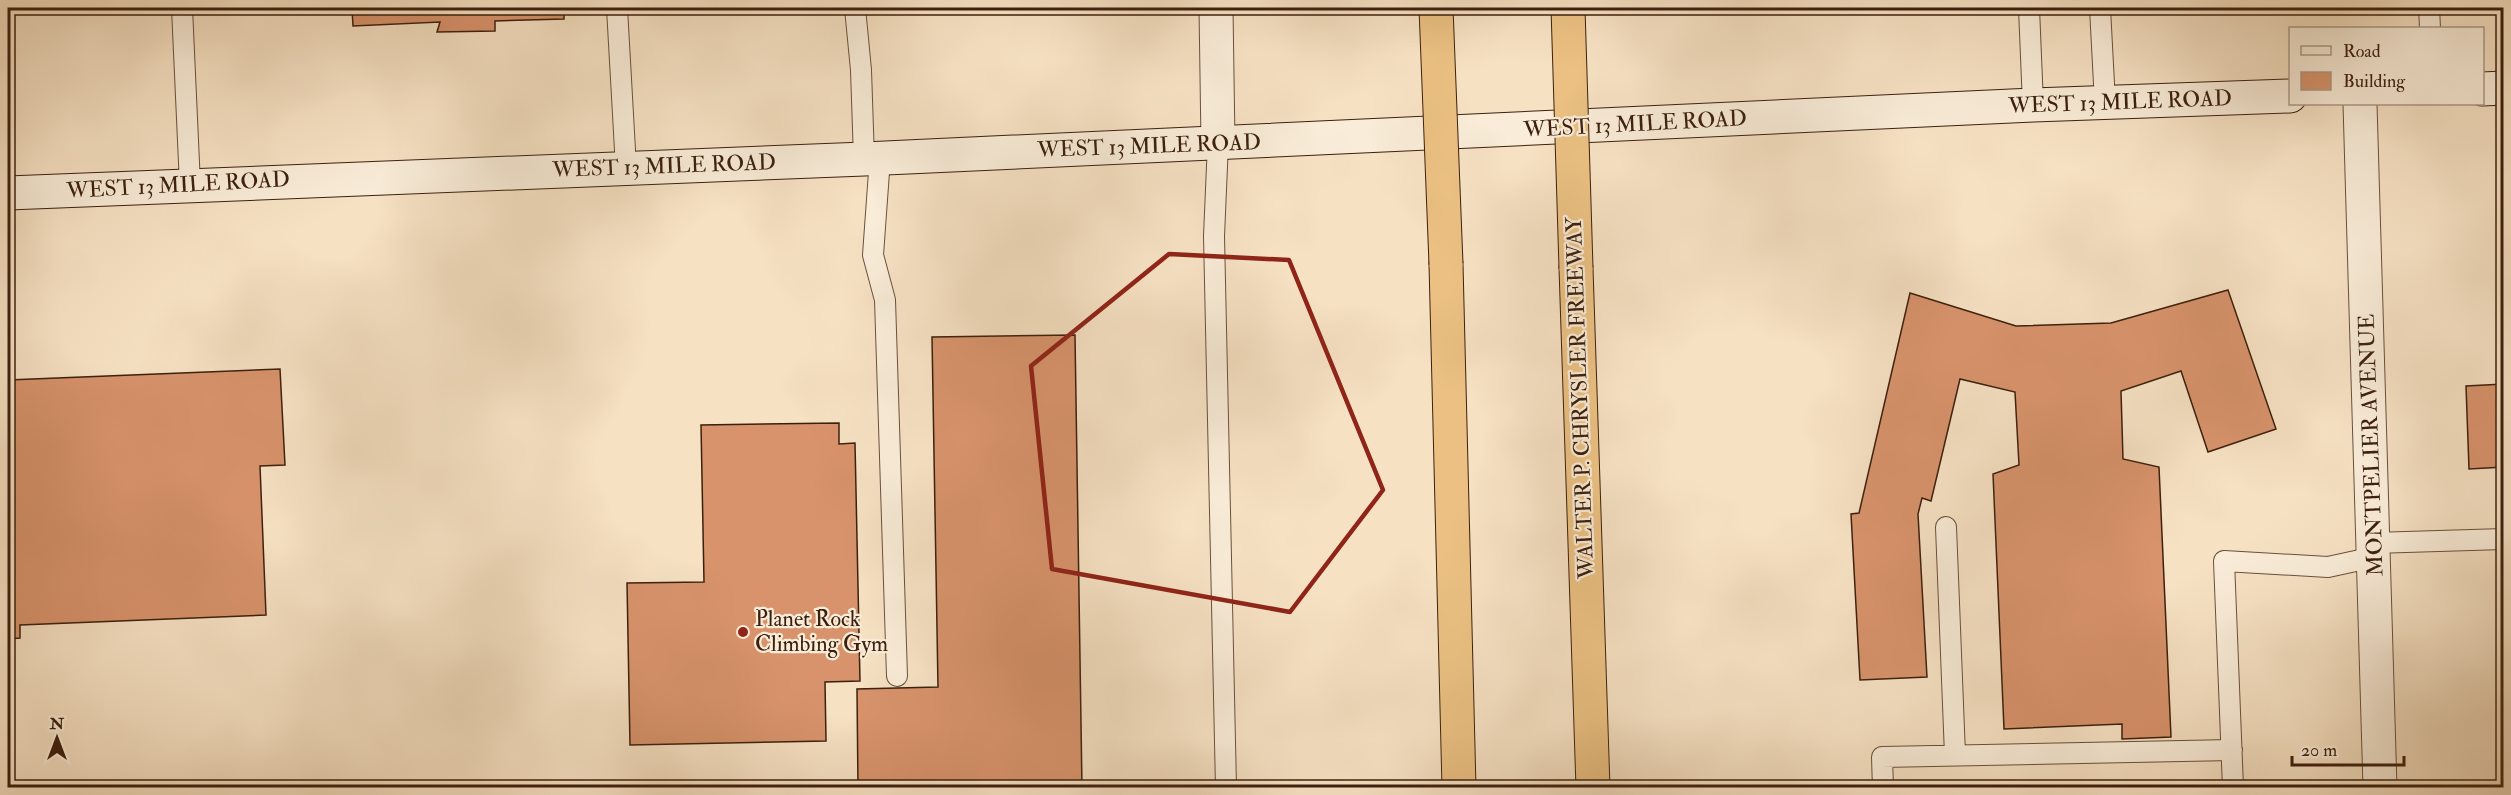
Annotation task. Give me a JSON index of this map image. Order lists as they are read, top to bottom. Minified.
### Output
{"streets":{"highway":["WALTER P. CHRYSLER FREEWAY"],"main road":["WEST 13 MILE ROAD","MONTPELIER AVENUE"]},"places":["Planet Rock Climbing Gym"],"legend":["Road","Building"],"scale_bar":"20 m","north":"top"}
